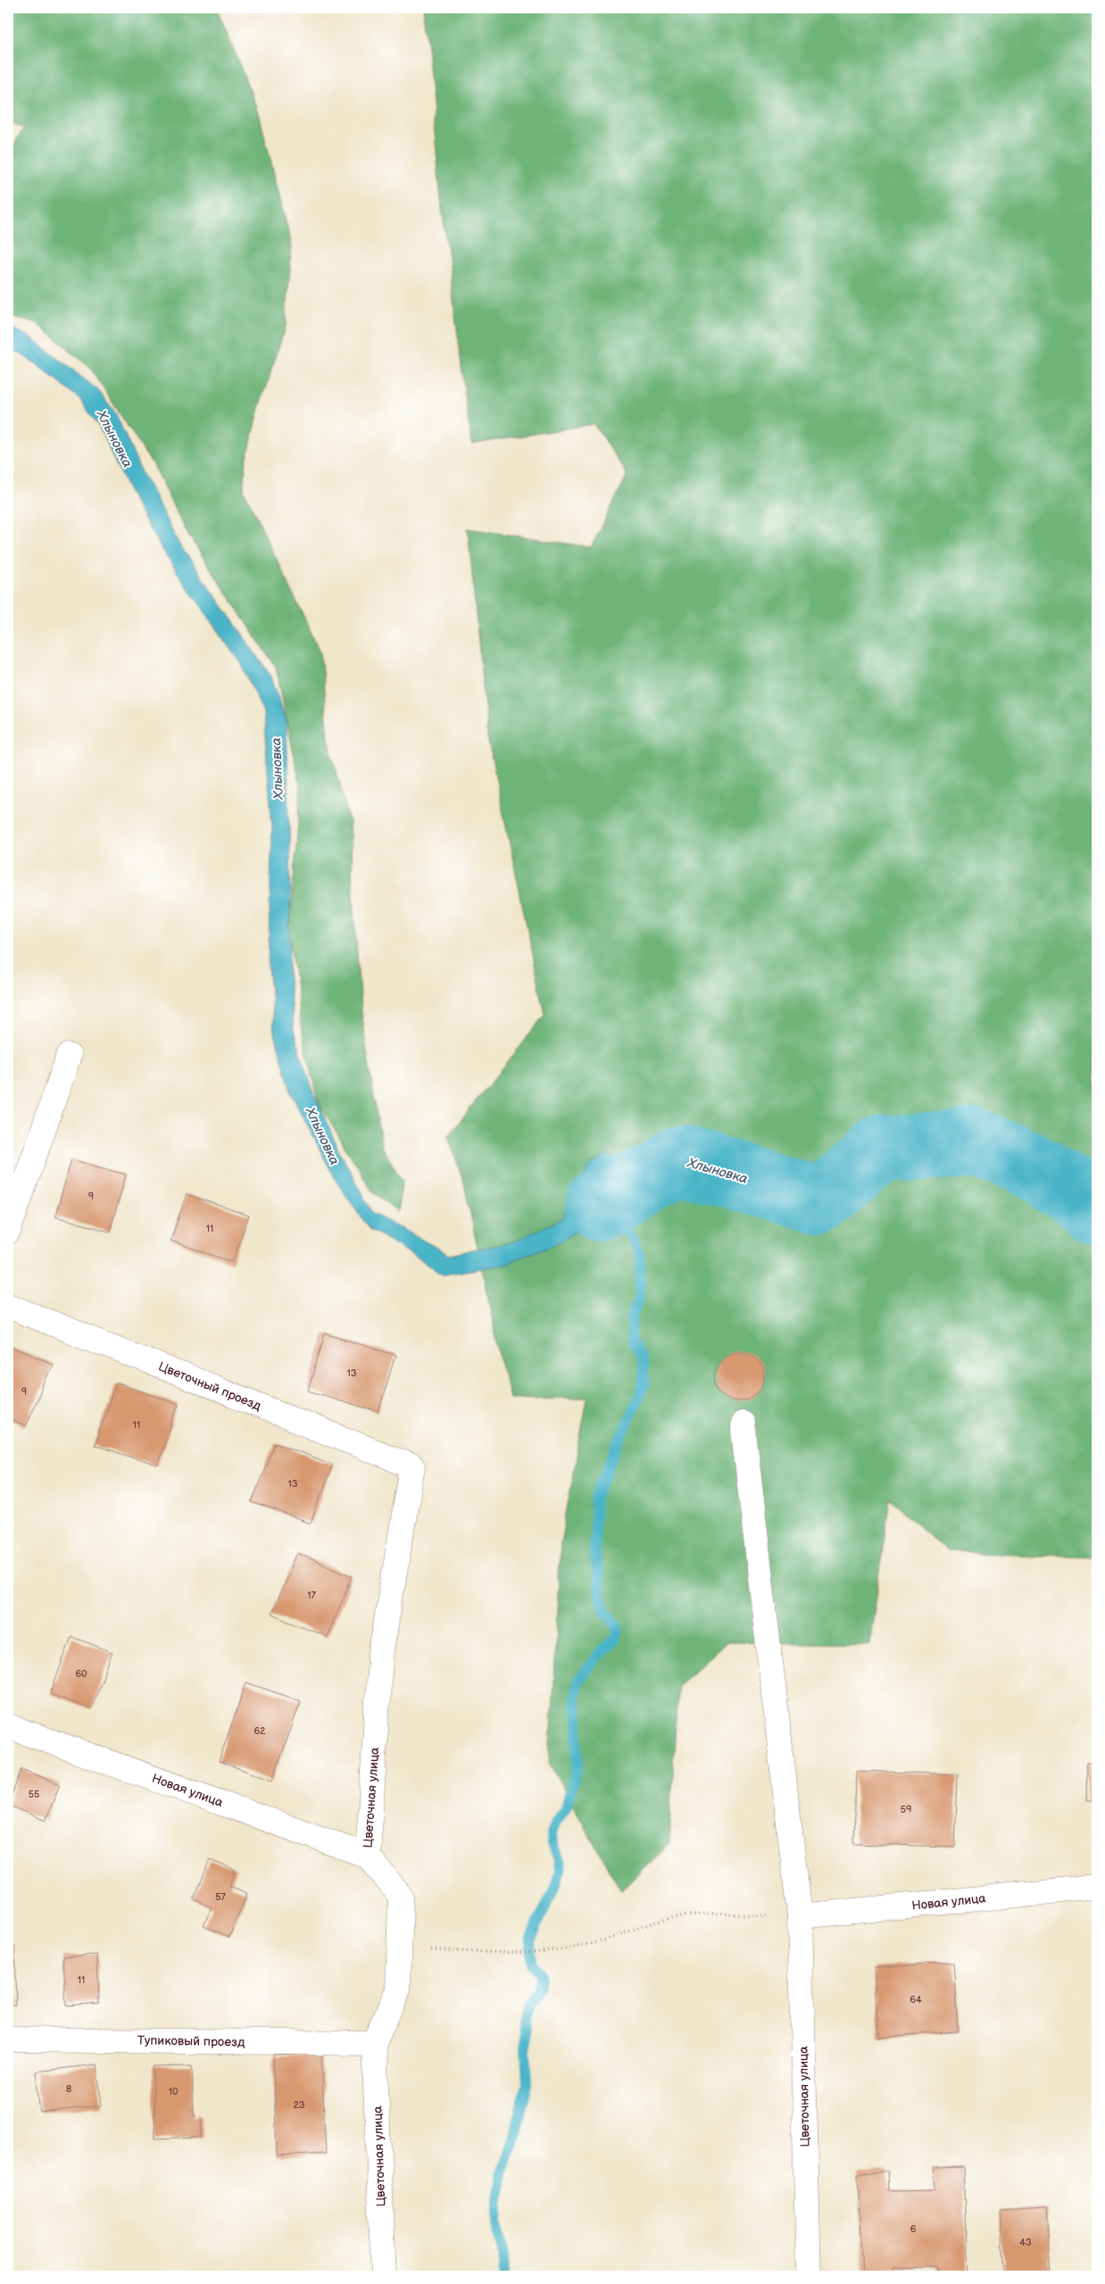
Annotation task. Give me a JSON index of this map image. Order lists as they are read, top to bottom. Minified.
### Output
{"streets":{"street":["Цветочный проезд","Новая улица","Цветочная улица","Тупиковый проезд"]},"crossings":[["Цветочный проезд","Цветочная улица"],["Новая улица","Цветочная улица"],["Цветочная улица","Тупиковый проезд"]],"water":["Хлыновка"],"house_numbers":["9","11","13","9","11","13","17","60","62","55","59","57","11","64","8","10","23","6","43"]}
